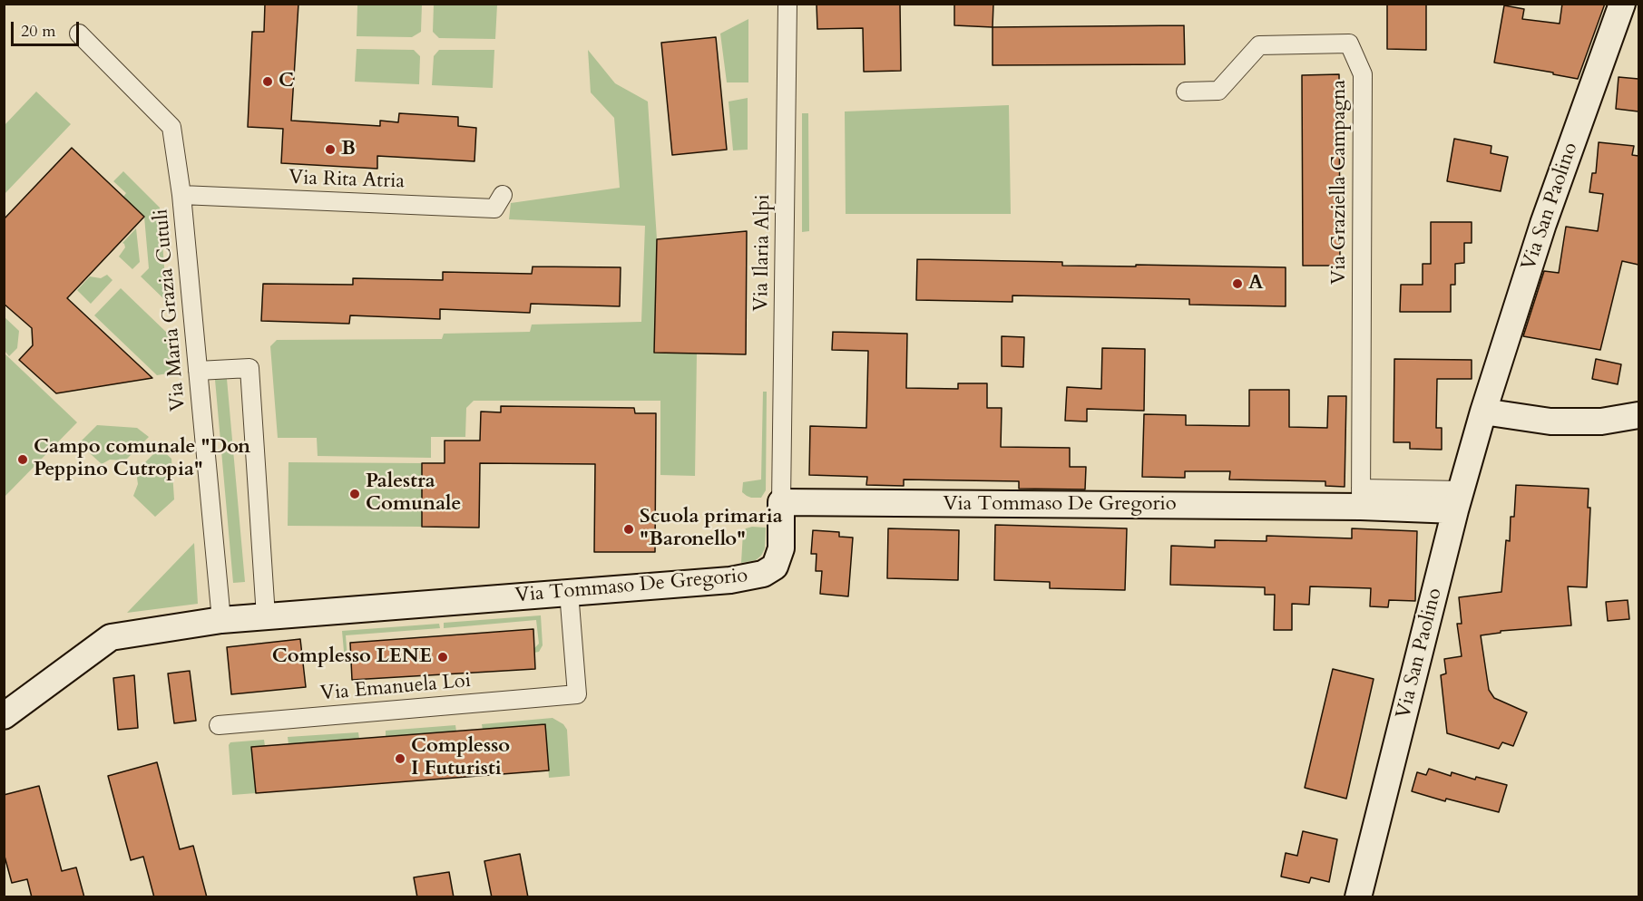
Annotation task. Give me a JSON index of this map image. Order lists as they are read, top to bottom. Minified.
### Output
{"streets":{"street":["Via Rita Atria","Via Graziella Campagna","Via San Paolino","Via Ilaria Alpi","Via Maria Grazia Cutuli","Via Tommaso De Gregorio","Via Emanuela Loi"]},"crossings":[["Via Rita Atria","Via Maria Grazia Cutuli"],["Via Graziella Campagna","Via Tommaso De Gregorio"],["Via San Paolino","Via Tommaso De Gregorio"],["Via Ilaria Alpi","Via Tommaso De Gregorio"],["Via Maria Grazia Cutuli","Via Tommaso De Gregorio"],["Via Tommaso De Gregorio","Via Emanuela Loi"]],"places":["C","B","A","Campo comunale \"Don Peppino Cutropia\"","Palestra Comunale","Scuola primaria \"Baronello\"","Complesso LENE","Complesso I Futuristi"],"scale_bar":"20 m"}
